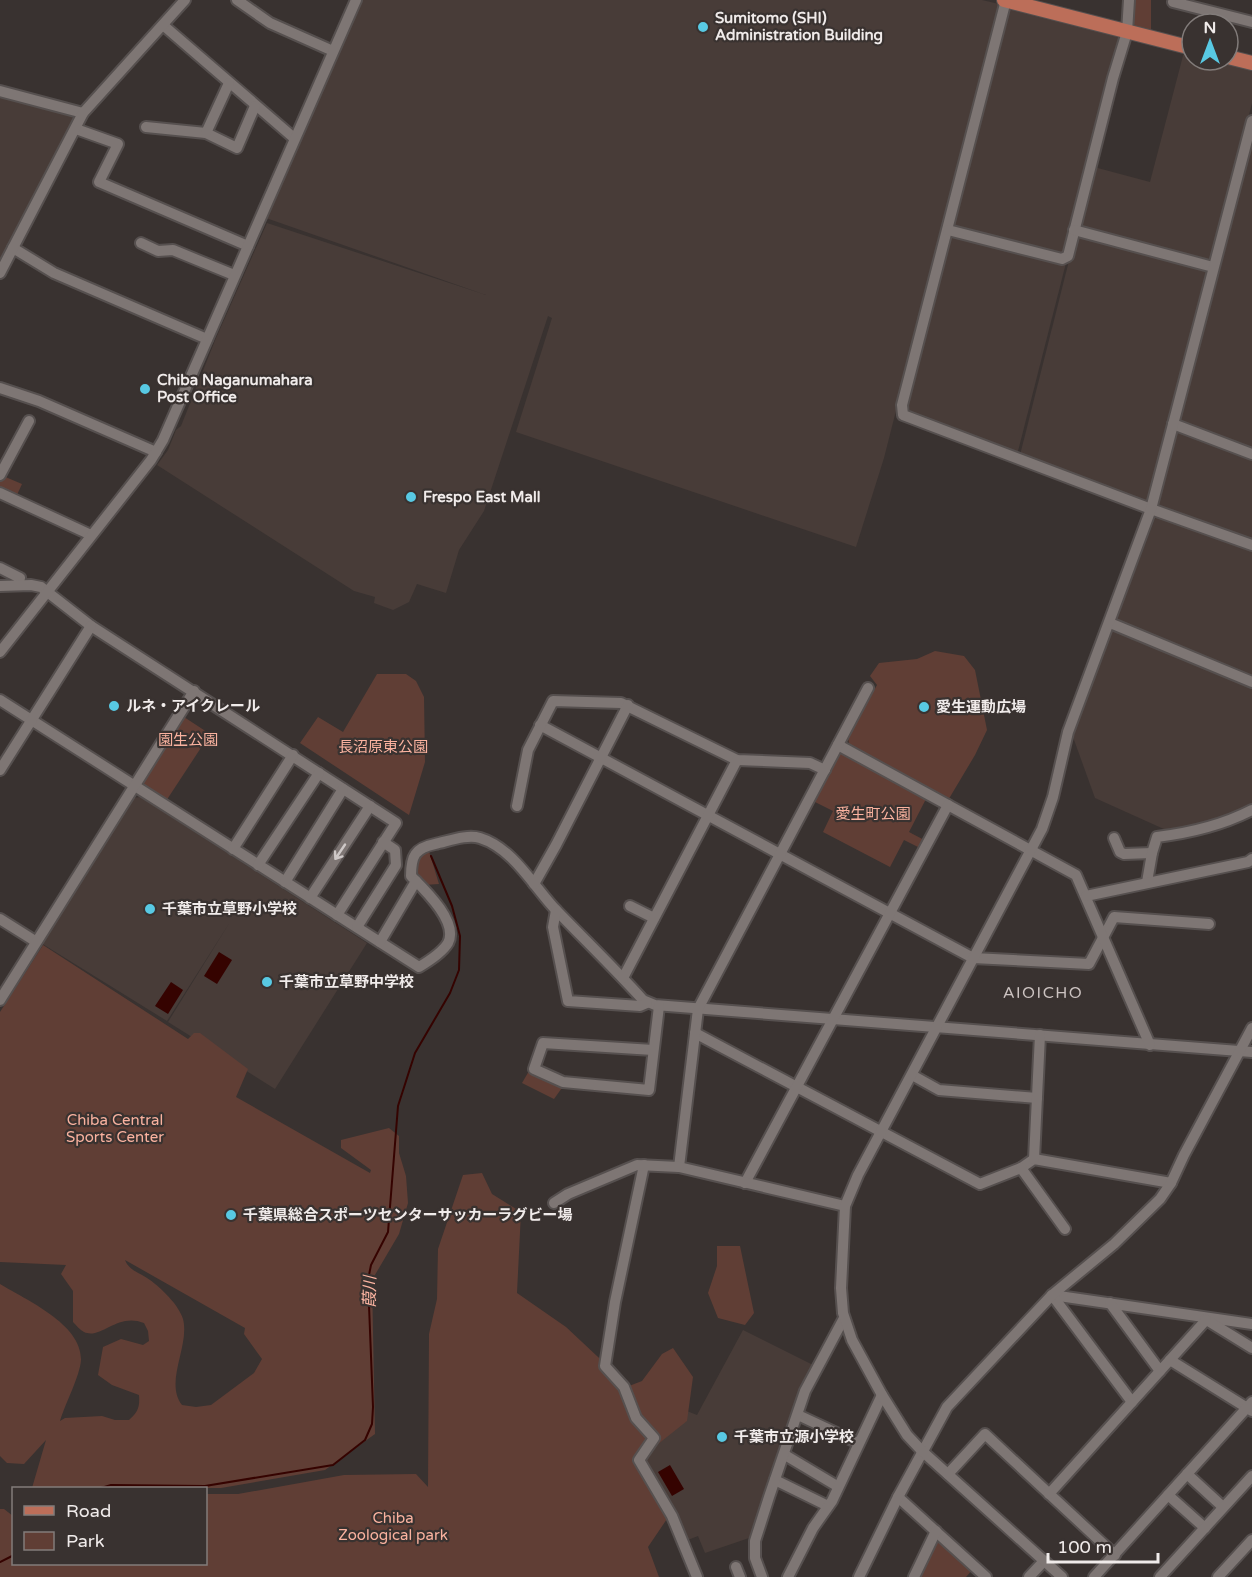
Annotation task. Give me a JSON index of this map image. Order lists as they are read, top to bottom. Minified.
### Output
{"districts":["AIOICHO"],"water":["葭川"],"parks":["園生公園","長沼原東公園","愛生町公園","Chiba Central Sports Center","Chiba Zoological park"],"places":["Sumitomo (SHI) Administration Building","Chiba Naganumahara Post Office","Frespo East Mall","ルネ・アイクレール","愛生運動広場","千葉市立草野小学校","千葉市立草野中学校","千葉県総合スポーツセンターサッカーラグビー場","千葉市立源小学校"],"legend":["Road","Park"],"scale_bar":"100 m","north":"top"}
